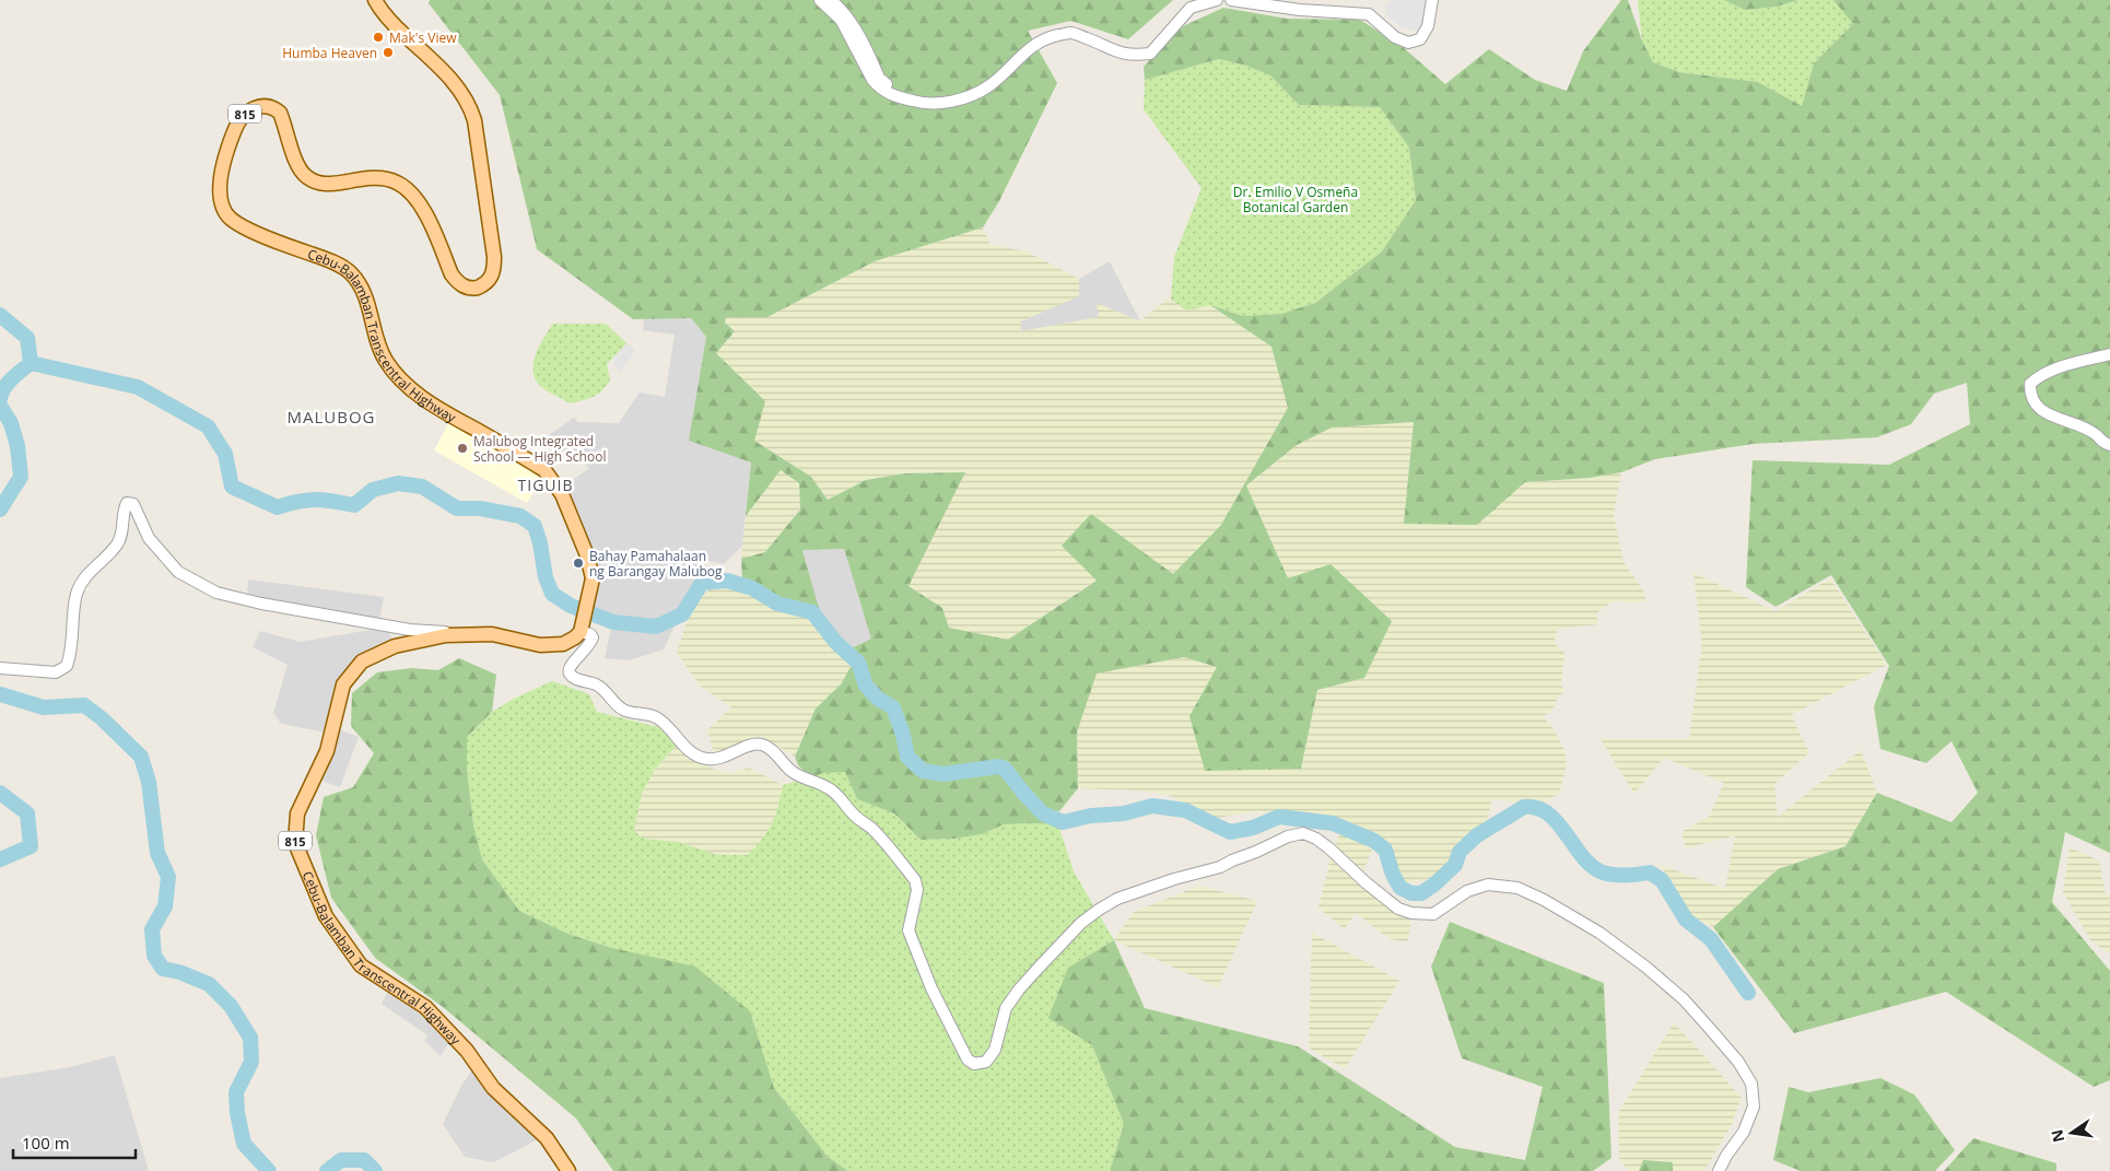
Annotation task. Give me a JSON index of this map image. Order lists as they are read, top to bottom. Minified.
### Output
{"streets":{"main road":["815","Cebu-Balamban Transcentral Highway"]},"districts":["MALUBOG","TIGUIB"],"parks":["Dr. Emilio V Osmeña Botanical Garden"],"places":["Mak's View","Humba Heaven","Malubog Integrated School — High School","Bahay Pamahalaan ng Barangay Malubog"],"scale_bar":"100 m","north":"left"}
